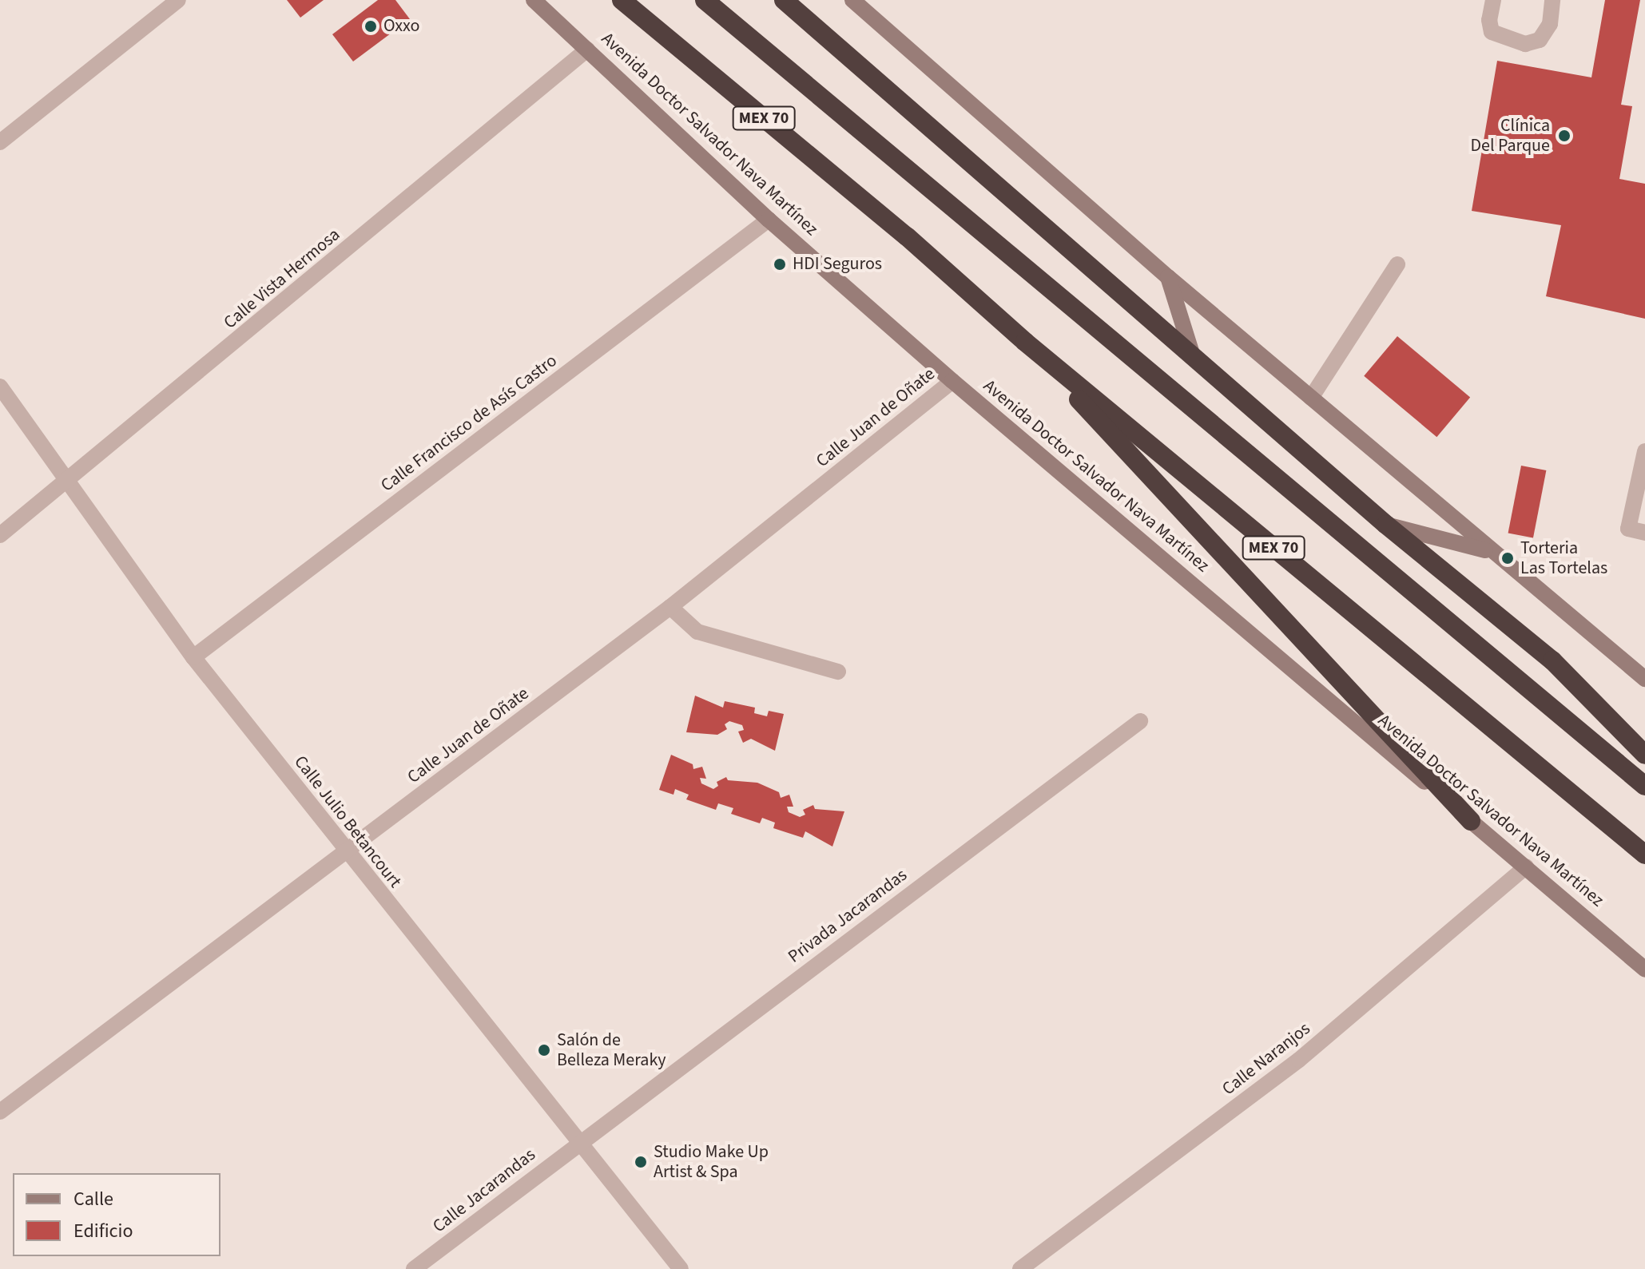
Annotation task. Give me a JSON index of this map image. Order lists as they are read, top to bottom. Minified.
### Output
{"streets":{"highway":["MEX 70"],"main road":["Avenida Doctor Salvador Nava Martínez"],"street":["Calle Vista Hermosa","Calle Juan de Oñate","Calle Francisco de Asís Castro","Calle Julio Betancourt","Privada Jacarandas","Calle Naranjos","Calle Jacarandas"]},"crossings":[["Avenida Doctor Salvador Nava Martínez","Calle Vista Hermosa"],["Avenida Doctor Salvador Nava Martínez","Calle Juan de Oñate"],["Avenida Doctor Salvador Nava Martínez","Calle Francisco de Asís Castro"],["Avenida Doctor Salvador Nava Martínez","Calle Naranjos"],["Calle Vista Hermosa","Calle Julio Betancourt"],["Calle Juan de Oñate","Calle Julio Betancourt"],["Calle Francisco de Asís Castro","Calle Julio Betancourt"],["Calle Julio Betancourt","Privada Jacarandas"],["Calle Julio Betancourt","Calle Jacarandas"],["Privada Jacarandas","Calle Jacarandas"]],"places":["Oxxo","Clínica Del Parque","HDI Seguros","Torteria Las Tortelas","Salón de Belleza Meraky","Studio Make Up Artist & Spa"],"legend":["Calle","Edificio"]}
